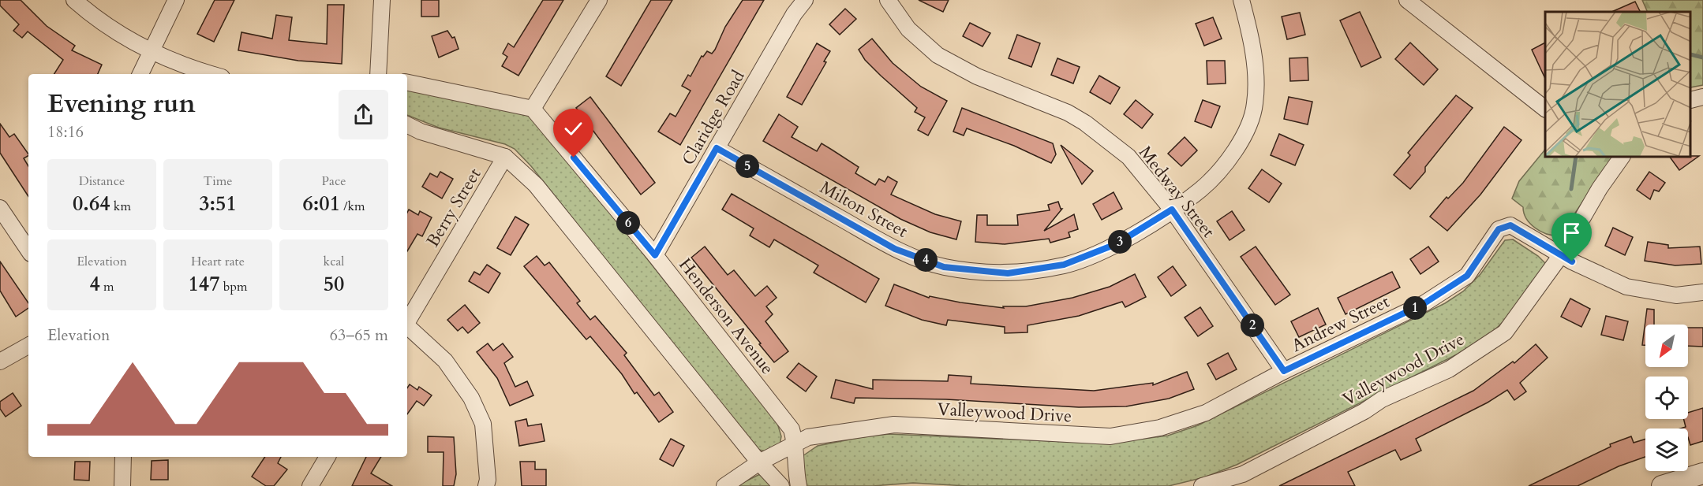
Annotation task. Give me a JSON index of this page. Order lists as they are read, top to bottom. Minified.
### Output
{"streets":{"street":["Claridge Road","Medway Street","Berry Street","Milton Street","Henderson Avenue","Andrew Street","Valleywood Drive"]},"crossings":[["Claridge Road","Milton Street"],["Claridge Road","Henderson Avenue"],["Medway Street","Milton Street"],["Medway Street","Andrew Street"],["Medway Street","Valleywood Drive"],["Henderson Avenue","Valleywood Drive"],["Andrew Street","Valleywood Drive"]],"north":"bottom left","page":{"heading":["Evening run","18:16"],"pins":["5","6","3","4","1","2"],"stats":[["Distance","0.64 km"],["Time","3:51"],["Pace","6:01 /km"],["Elevation","4 m"],["Heart rate","147 bpm"],["kcal","50"]],"chart":["Elevation","63–65 m"]}}
